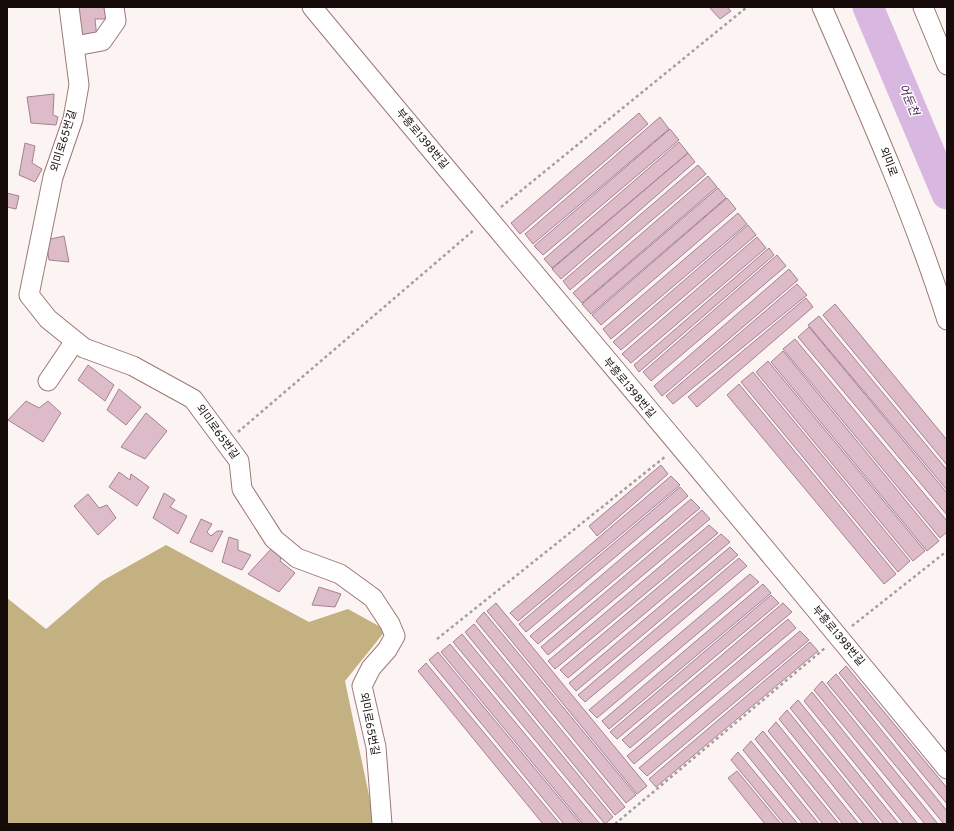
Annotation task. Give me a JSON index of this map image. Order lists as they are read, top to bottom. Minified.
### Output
{"streets":{"street":["부흥로1398번길","외미로65번길","외미로"]},"water":["어둔천"]}
